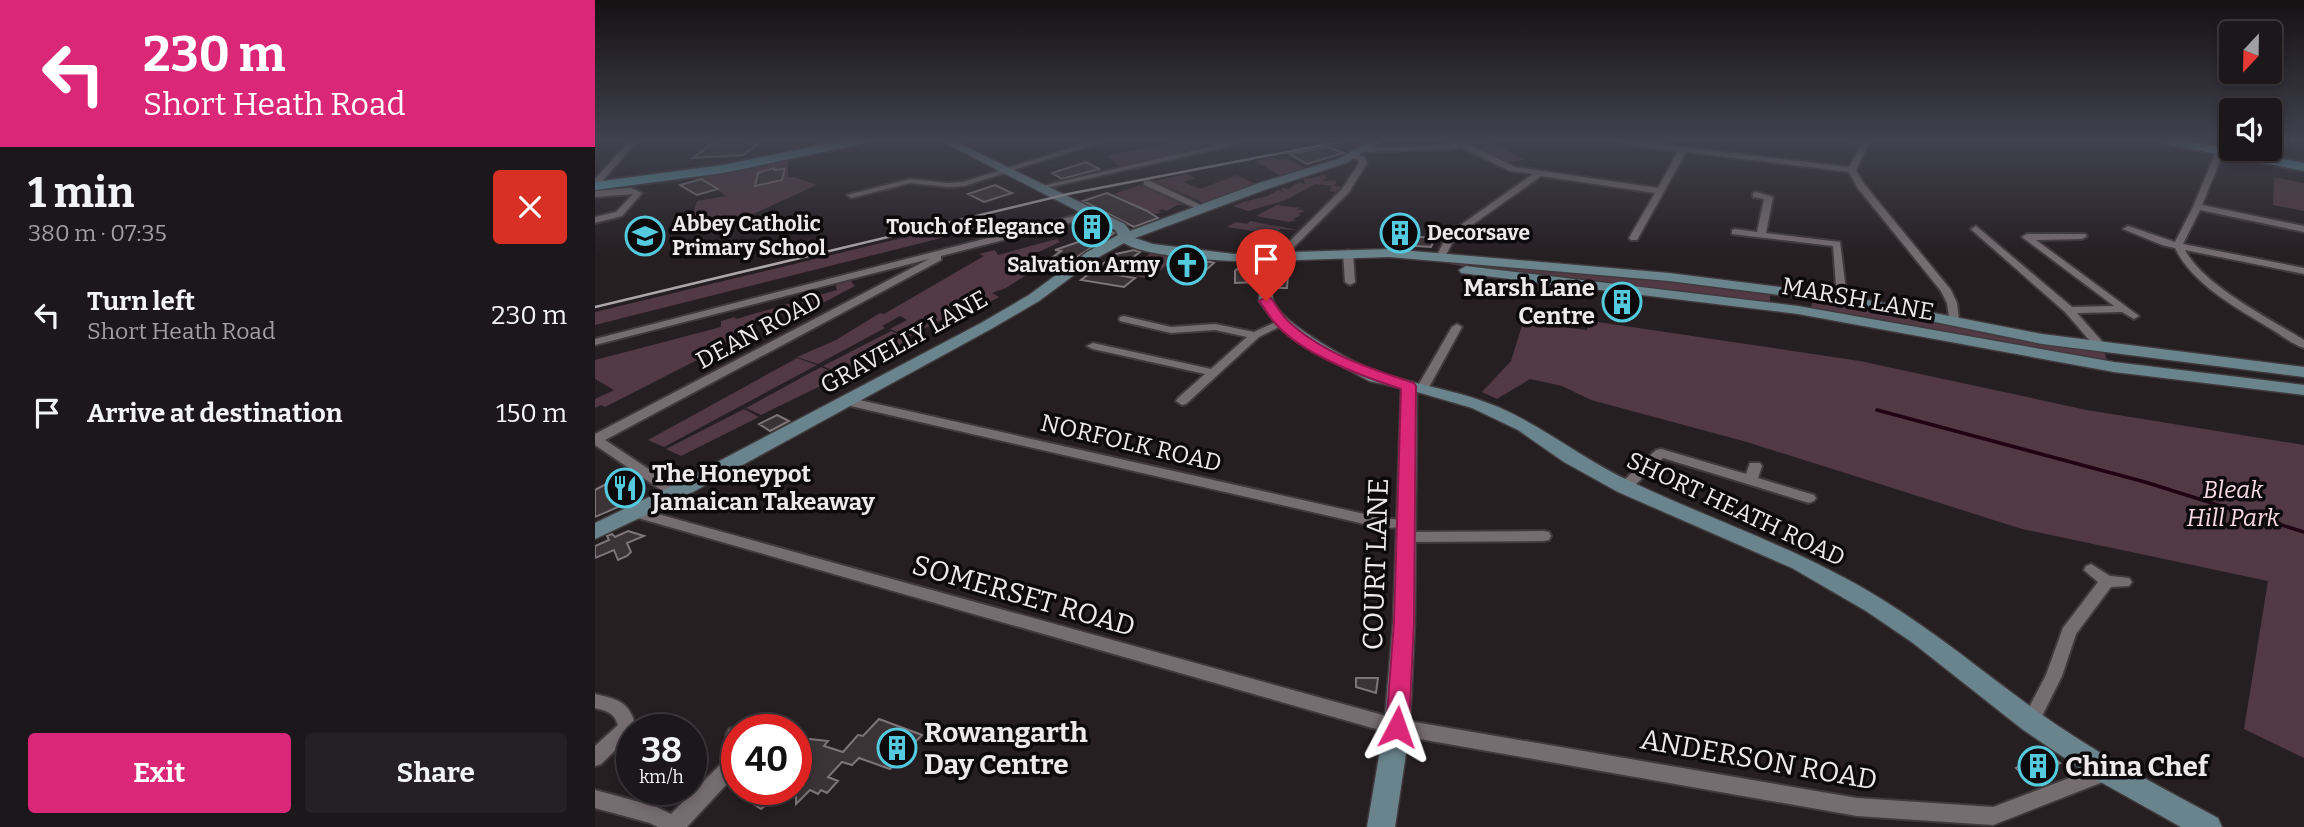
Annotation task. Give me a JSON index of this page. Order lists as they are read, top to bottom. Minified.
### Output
{"streets":{"main road":["MARSH LANE","GRAVELLY LANE","SHORT HEATH ROAD","COURT LANE"],"street":["DEAN ROAD","NORFOLK ROAD","SOMERSET ROAD","ANDERSON ROAD"]},"crossings":[["MARSH LANE","GRAVELLY LANE"],["MARSH LANE","SHORT HEATH ROAD"],["GRAVELLY LANE","NORFOLK ROAD"],["GRAVELLY LANE","SOMERSET ROAD"],["NORFOLK ROAD","COURT LANE"],["SHORT HEATH ROAD","COURT LANE"],["SHORT HEATH ROAD","ANDERSON ROAD"],["COURT LANE","SOMERSET ROAD"],["COURT LANE","ANDERSON ROAD"],["SOMERSET ROAD","ANDERSON ROAD"]],"parks":["Bleak Hill Park"],"places":{"building":["Touch of Elegance","Decorsave","Marsh Lane Centre","Rowangarth Day Centre","China Chef"],"school or university":["Abbey Catholic Primary School"],"church":["Salvation Army"],"restaurant":["The Honeypot Jamaican Takeaway"]},"north":"bottom","page":{"turn":["230 m","Short Heath Road"],"heading":["1 min","380 m · 07:35"],"list":[{"name":"Turn left","note":"Short Heath Road","value":"230 m"},{"name":"Arrive at destination","value":"150 m"}],"speed":"38 km/h","limit":"40","buttons":["Exit","Share"]}}
